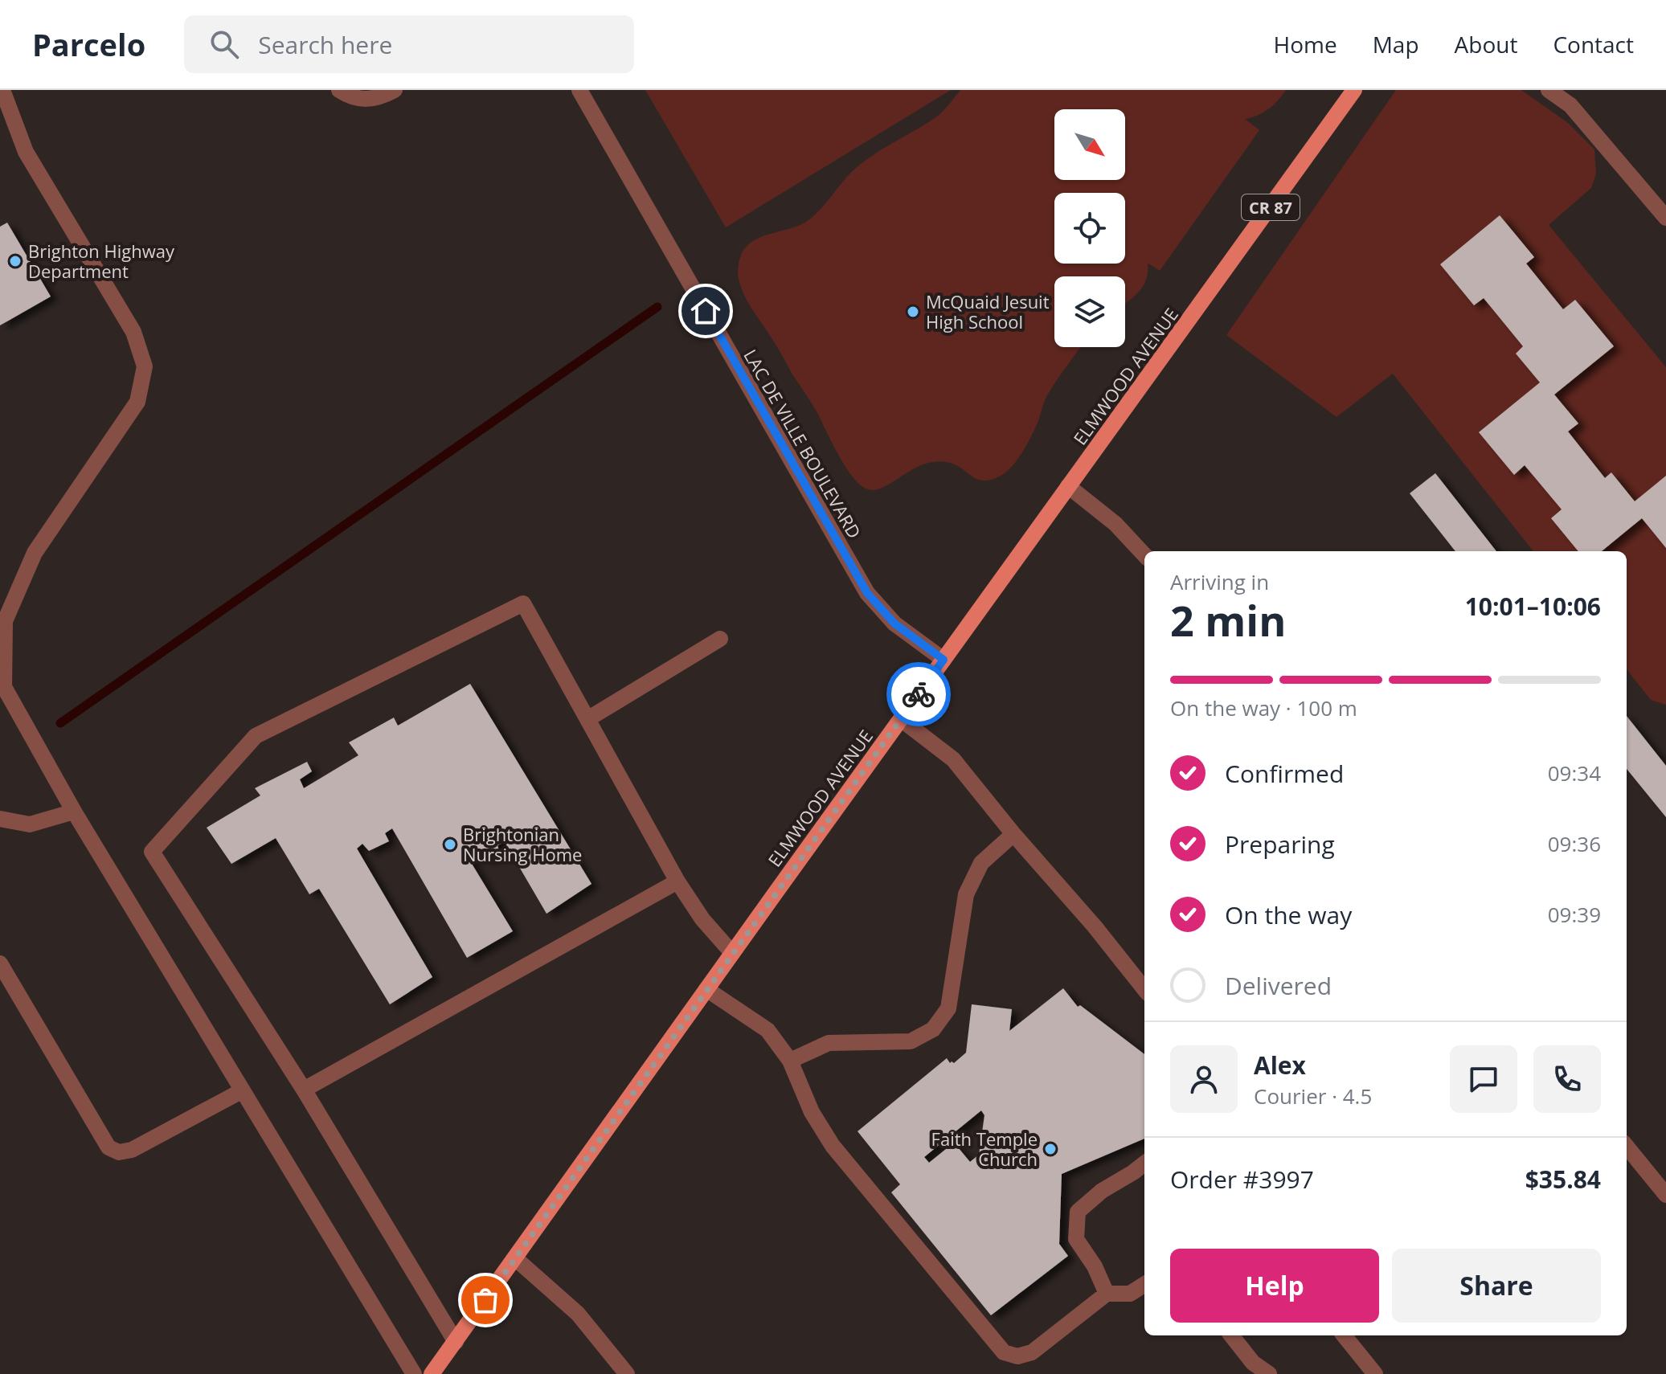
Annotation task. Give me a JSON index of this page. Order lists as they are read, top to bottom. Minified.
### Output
{"streets":{"main road":["CR 87","ELMWOOD AVENUE"],"street":["LAC DE VILLE BOULEVARD"]},"crossings":[["ELMWOOD AVENUE","LAC DE VILLE BOULEVARD"]],"places":["Brighton Highway Department","McQuaid Jesuit High School","Brightonian Nursing Home","Faith Temple Church"],"north":"bottom right","page":{"header":"Parcelo","search":"Search here","nav":["Home","Map","About","Contact"],"heading":["2 min","Arriving in","10:01–10:06"],"panel":["Alex","Courier · 4.5","Order #3997","$35.84"],"bar":"On the way · 100 m","list":[["Confirmed","09:34"],["Preparing","09:36"],["On the way","09:39"],"Delivered"],"buttons":["Help","Share"]}}
